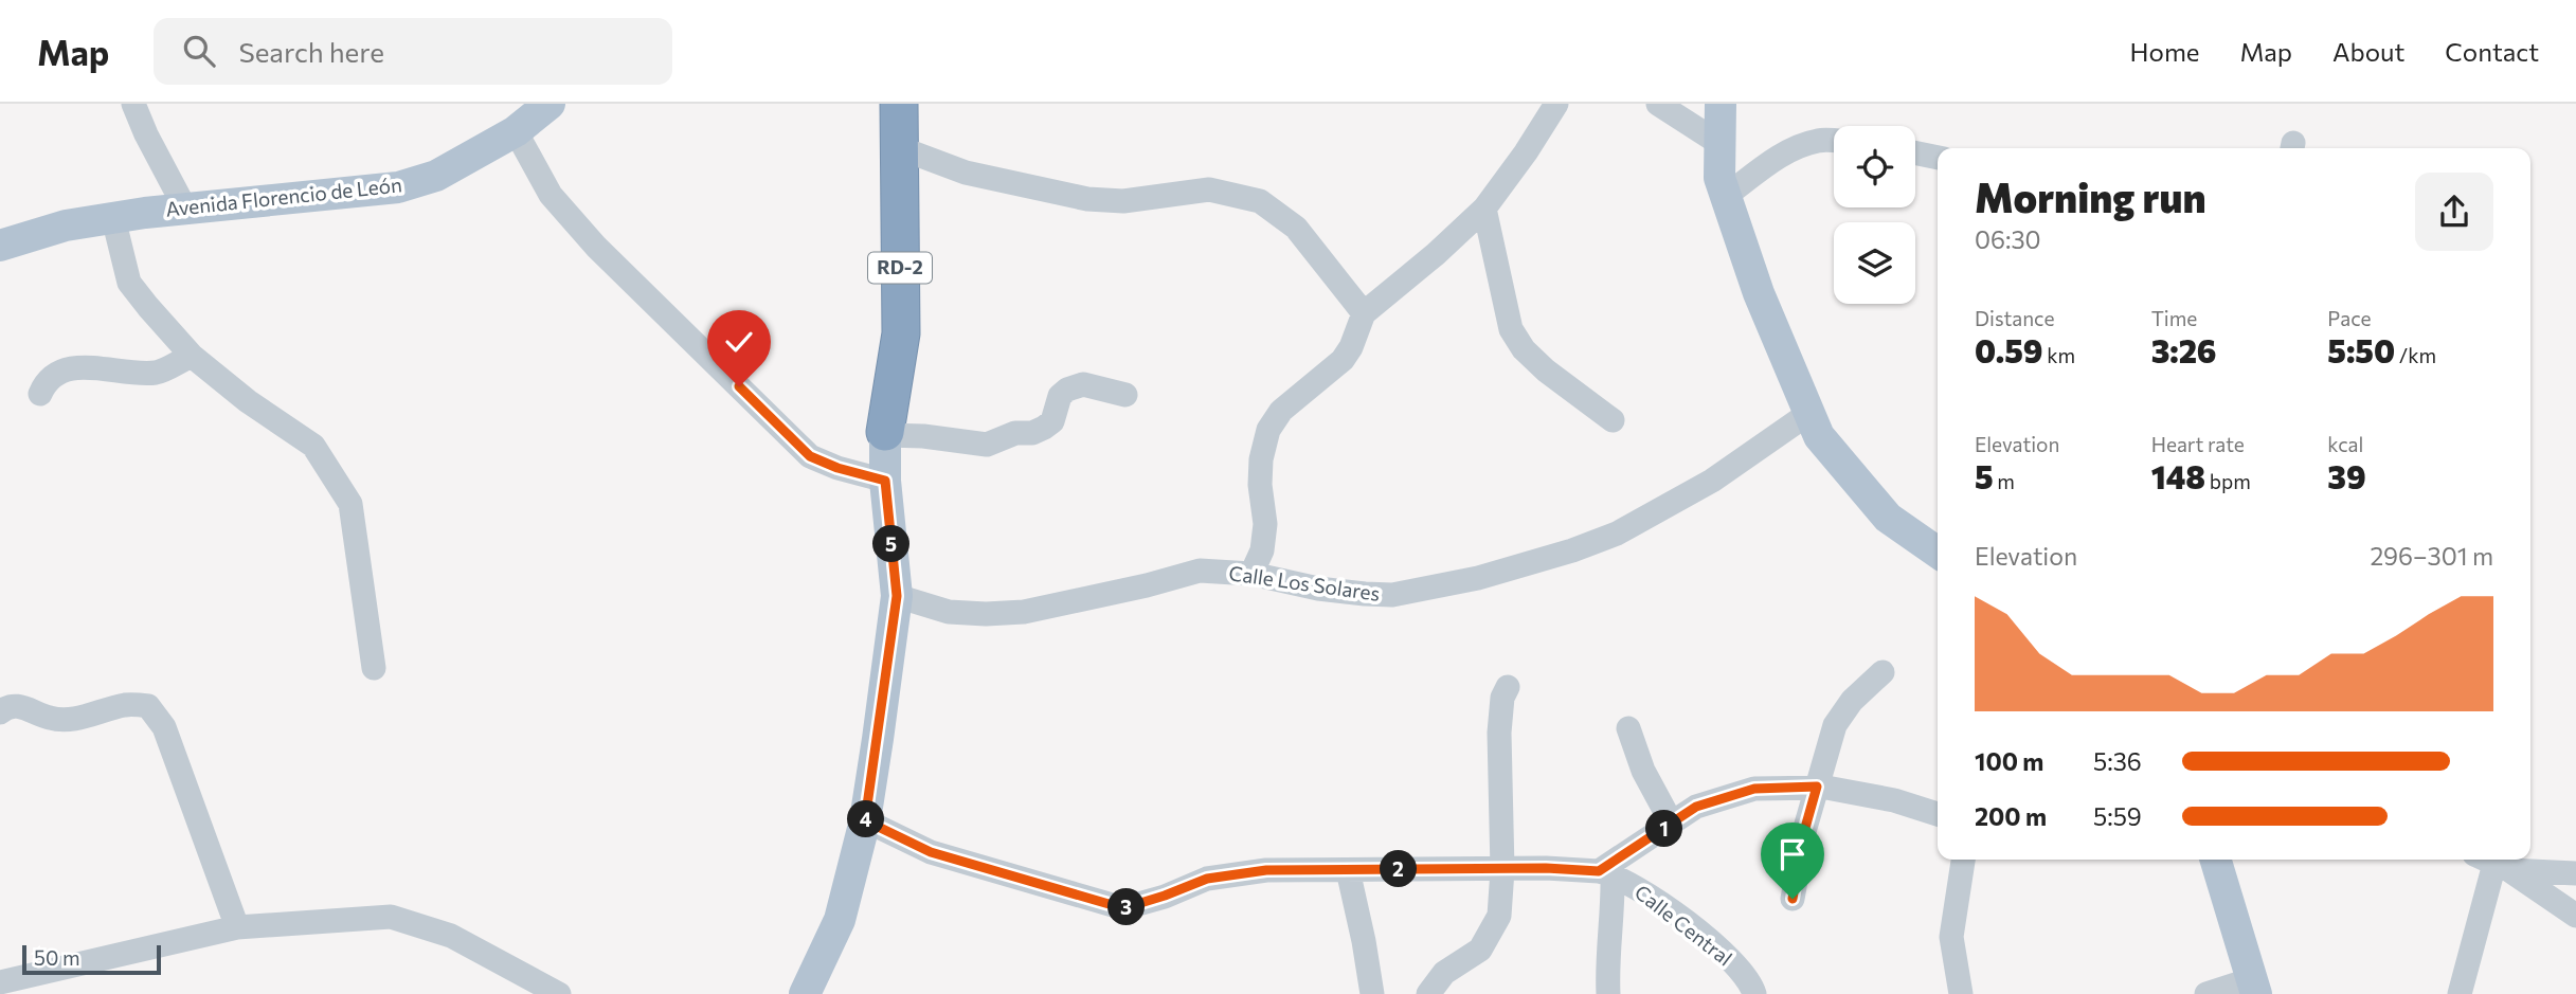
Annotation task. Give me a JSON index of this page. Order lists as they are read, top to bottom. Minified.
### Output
{"streets":{"highway":["RD-2"],"main road":["Avenida Florencio de León"],"street":["Calle Los Solares","Calle Central"]},"crossings":[["RD-2","Calle Los Solares"]],"scale_bar":"50 m","page":{"header":"Map","search":"Search here","nav":["Home","Map","About","Contact"],"heading":["Morning run","06:30"],"stats":[["Distance","0.59 km"],["Time","3:26"],["Pace","5:50 /km"],["Elevation","5 m"],["Heart rate","148 bpm"],["kcal","39"]],"pins":["5","4","1","2","3"],"chart":["Elevation","296–301 m"],"list":[{"name":"100 m","note":"5:36"},{"name":"200 m","note":"5:59"}],"scale":"50 m"}}
